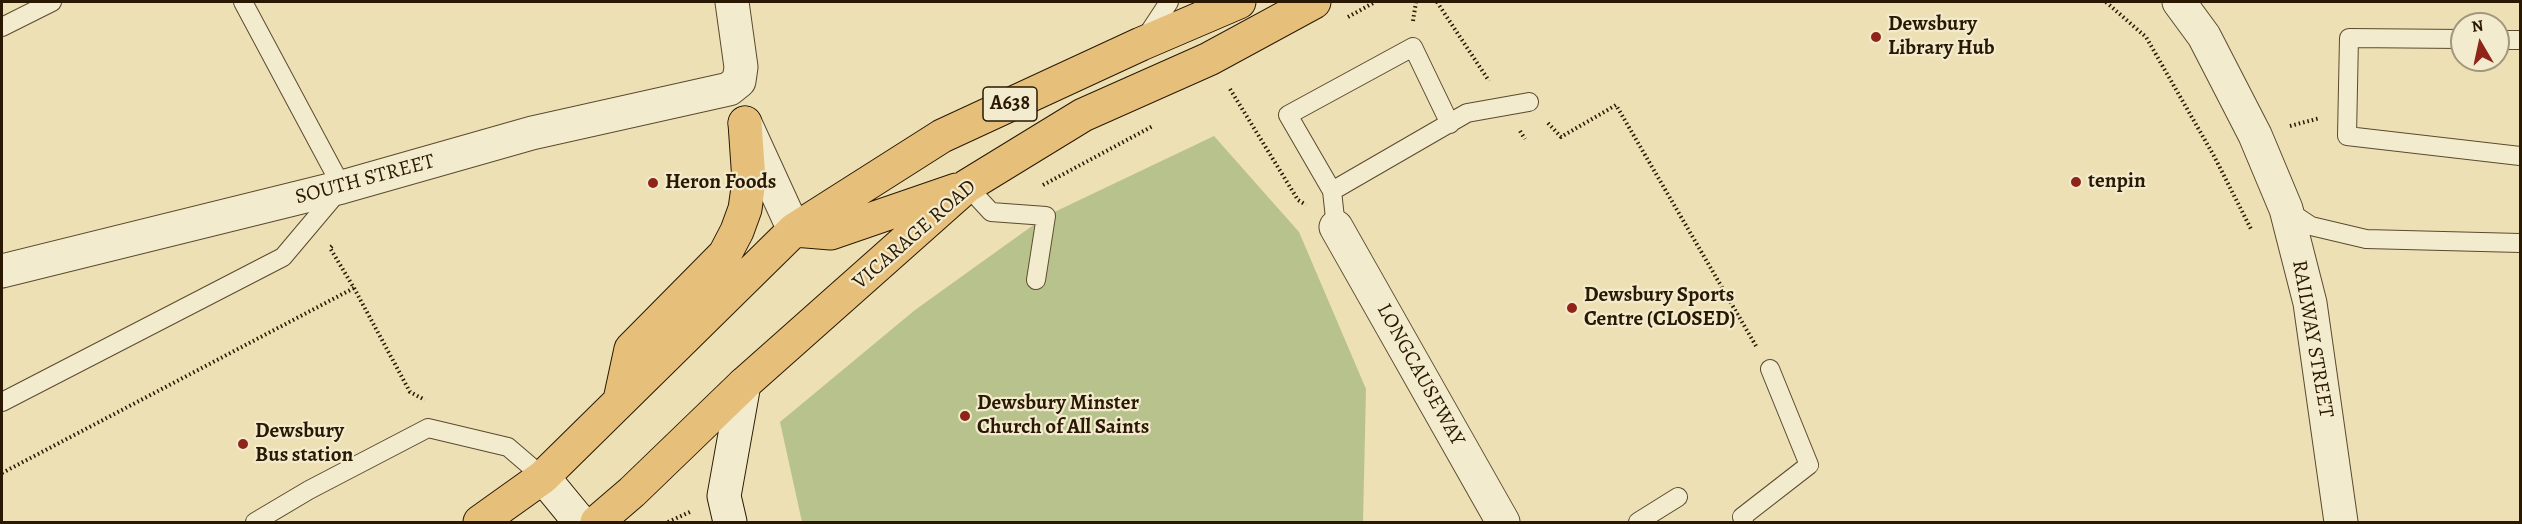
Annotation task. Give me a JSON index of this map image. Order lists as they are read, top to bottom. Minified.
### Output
{"streets":{"highway":["A638","VICARAGE ROAD"],"street":["SOUTH STREET","RAILWAY STREET","LONGCAUSEWAY"]},"places":["Dewsbury Library Hub","tenpin","Heron Foods","Dewsbury Sports Centre (CLOSED)","Dewsbury Minster Church of All Saints","Dewsbury Bus station"],"north":"top"}
